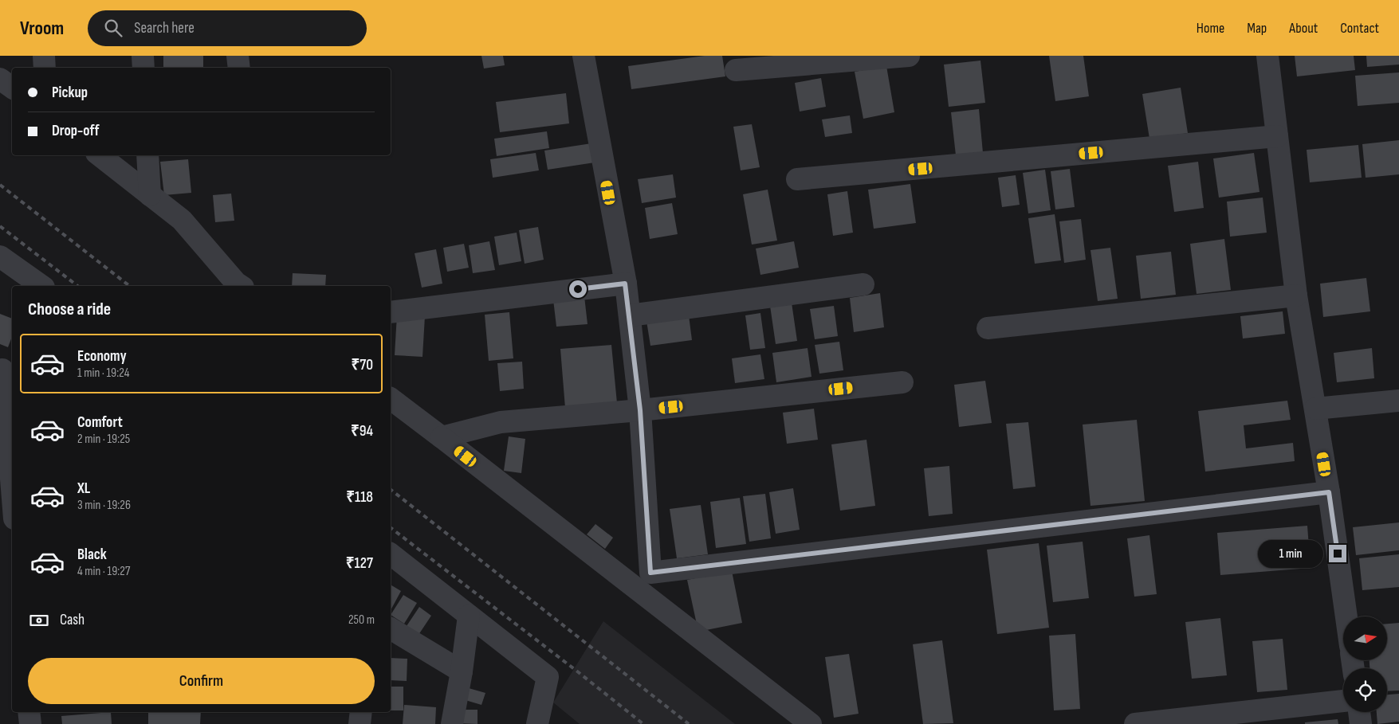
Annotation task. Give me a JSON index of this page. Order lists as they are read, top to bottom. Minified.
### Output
{"north":"right","page":{"header":"Vroom","search":"Search here","nav":["Home","Map","About","Contact"],"banner":["Pickup","Drop-off"],"heading":"Choose a ride","list":[{"name":"Economy","note":"1 min · 19:24","value":"₹70"},{"name":"Comfort","note":"2 min · 19:25","value":"₹94"},{"name":"XL","note":"3 min · 19:26","value":"₹118"},{"name":"Black","note":"4 min · 19:27","value":"₹127"}],"bubble":"1 min","pay":["Cash","250 m"],"buttons":"Confirm"}}
